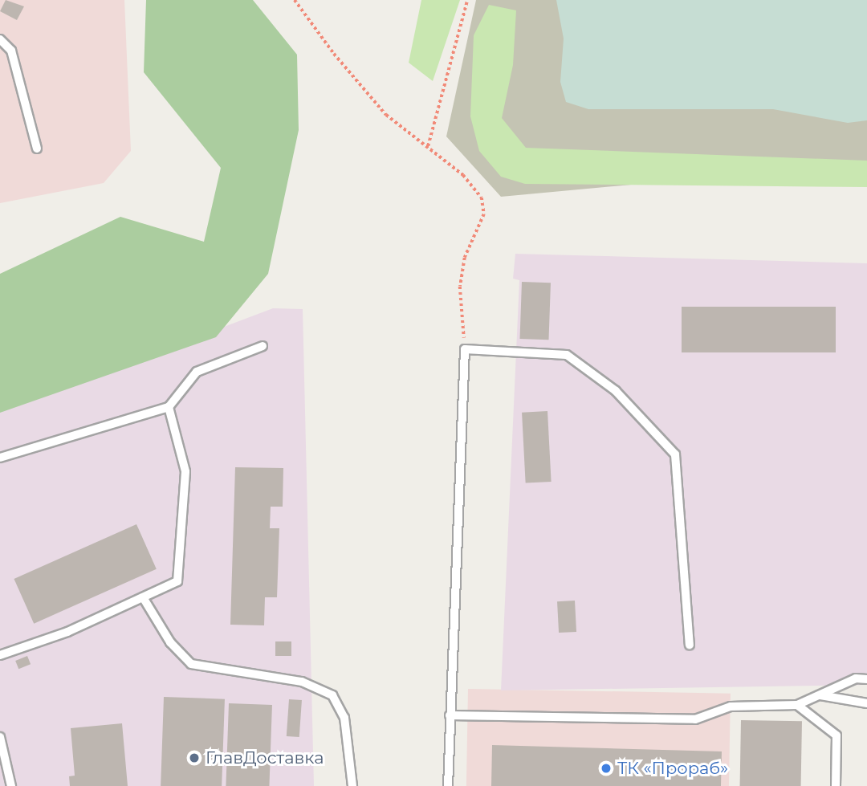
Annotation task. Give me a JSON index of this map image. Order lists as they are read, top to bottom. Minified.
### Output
{"places":["ГлавДоставка","ТК «Прораб»"]}
